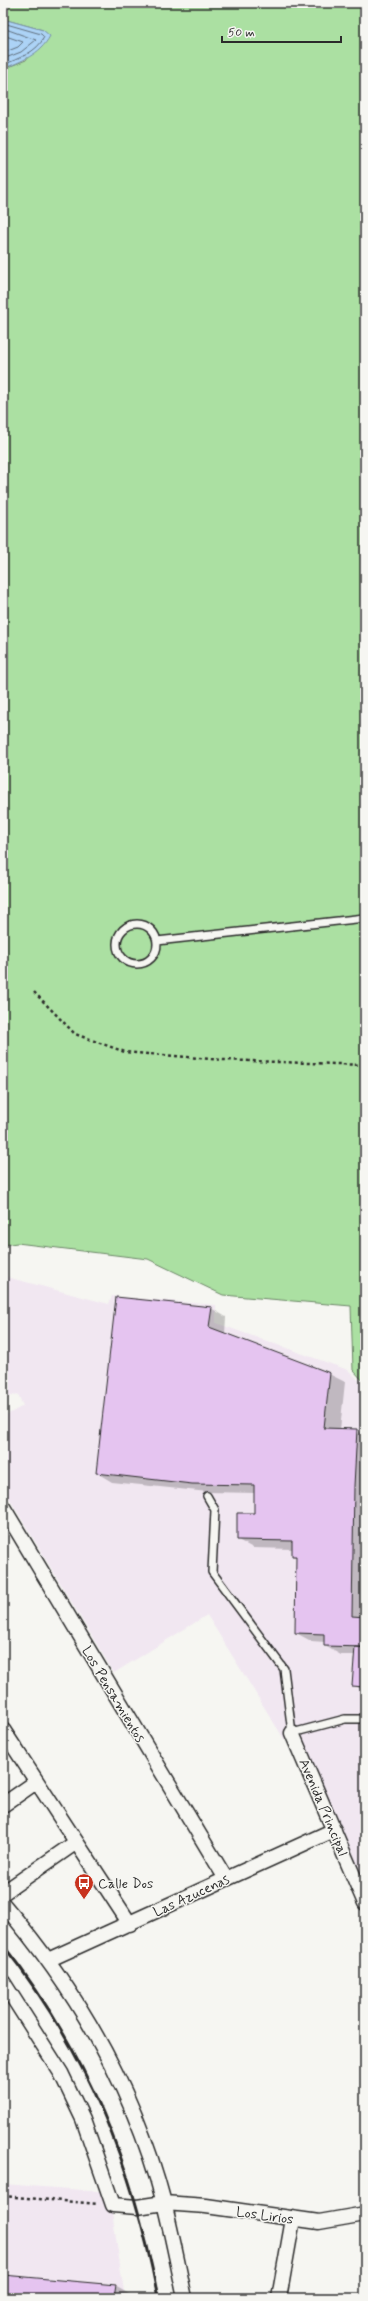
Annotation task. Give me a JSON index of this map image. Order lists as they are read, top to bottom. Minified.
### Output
{"streets":{"street":["Los Pensamientos","Avenida Principal","Las Azucenas","Los Lirios"]},"crossings":[["Los Pensamientos","Las Azucenas"],["Avenida Principal","Las Azucenas"]],"places":{"bus stop":["Calle Dos"]},"scale_bar":"50 m"}
